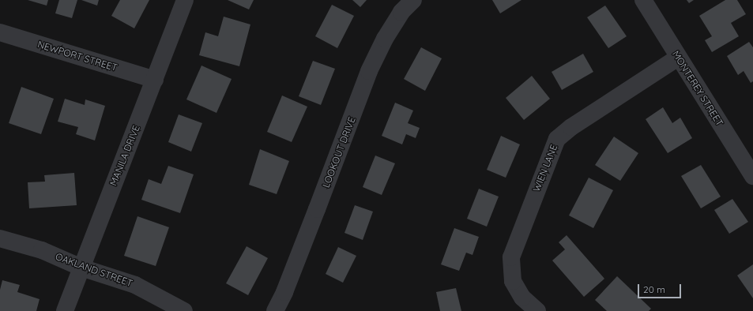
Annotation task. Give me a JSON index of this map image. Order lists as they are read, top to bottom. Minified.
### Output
{"streets":{"street":["NEWPORT STREET","MONTEREY STREET","LOOKOUT DRIVE","MANILA DRIVE","WIEN LANE","OAKLAND STREET"]},"crossings":[["NEWPORT STREET","MANILA DRIVE"],["MONTEREY STREET","WIEN LANE"],["MANILA DRIVE","OAKLAND STREET"]],"scale_bar":"20 m"}
